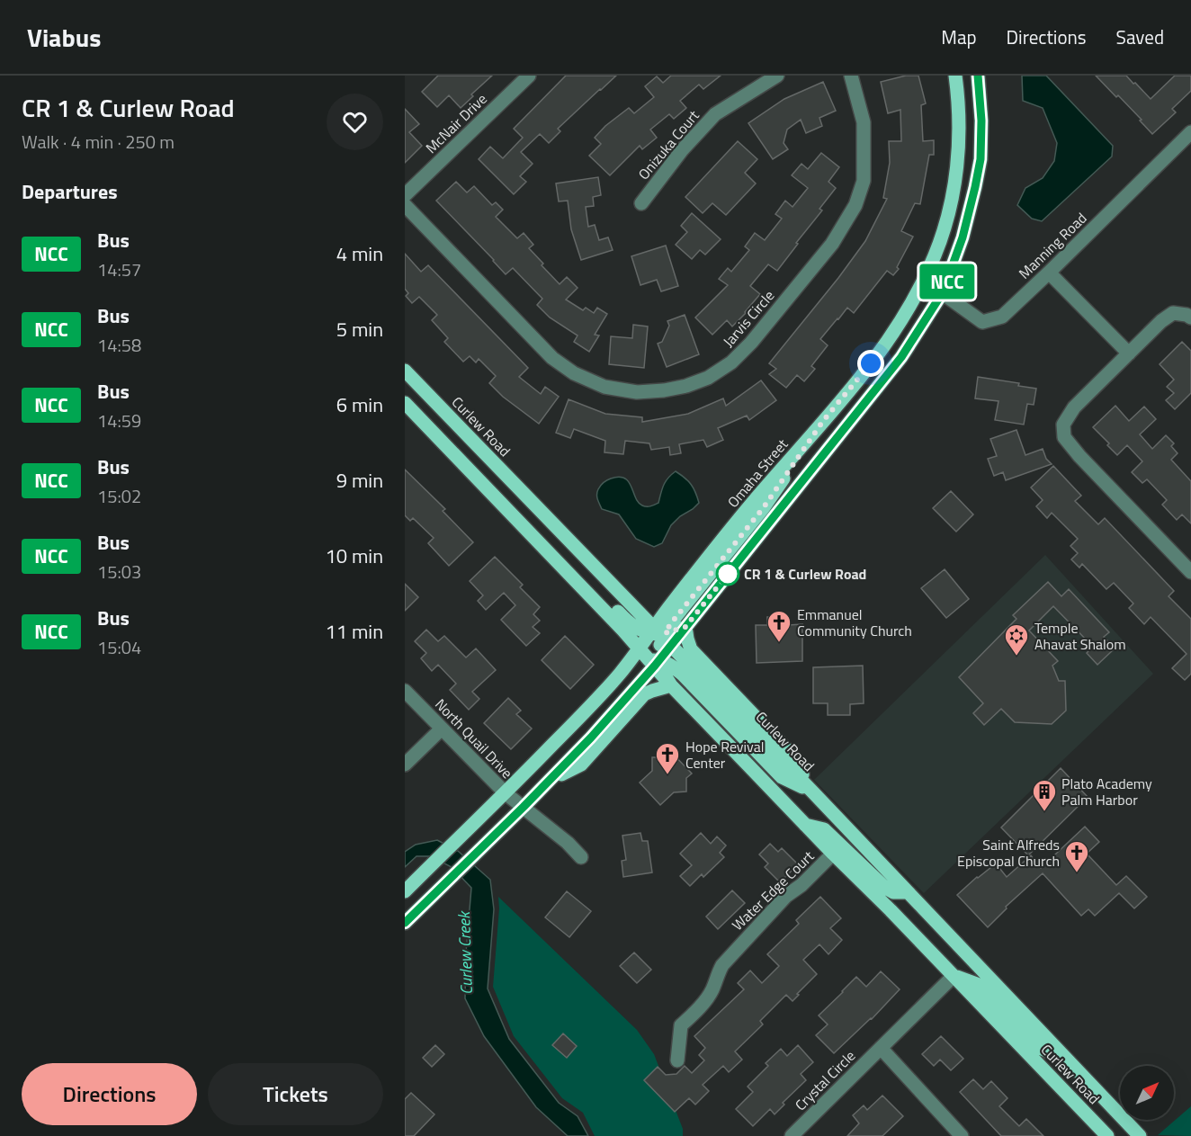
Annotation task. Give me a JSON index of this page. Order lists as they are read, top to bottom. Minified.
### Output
{"streets":{"main road":["Curlew Road","Omaha Street"],"street":["McNair Drive","Onizuka Court","Manning Road","Jarvis Circle","North Quail Drive","Water Edge Court","Crystal Circle"]},"crossings":[["Manning Road","Omaha Street"],["Curlew Road","Omaha Street"],["Curlew Road","Water Edge Court"],["Curlew Road","Crystal Circle"],["Omaha Street","North Quail Drive"]],"water":["Curlew Creek"],"places":{"other":["CR 1 & Curlew Road"],"church":["Emmanuel Community Church","Hope Revival Center","Saint Alfreds Episcopal Church"],"synagogue":["Temple Ahavat Shalom"],"building":["Plato Academy Palm Harbor"]},"lines":["bus line NCC"],"north":"top right","page":{"header":"Viabus","nav":["Map","Directions","Saved"],"heading":[["CR 1 & Curlew Road","Walk · 4 min · 250 m"],"Departures"],"on_map":"NCC","list":[{"mark":"NCC","name":"Bus","note":"14:57","value":"4 min"},{"mark":"NCC","name":"Bus","note":"14:58","value":"5 min"},{"mark":"NCC","name":"Bus","note":"14:59","value":"6 min"},{"mark":"NCC","name":"Bus","note":"15:02","value":"9 min"},{"mark":"NCC","name":"Bus","note":"15:03","value":"10 min"},{"mark":"NCC","name":"Bus","note":"15:04","value":"11 min"}],"buttons":["Directions","Tickets"]}}
